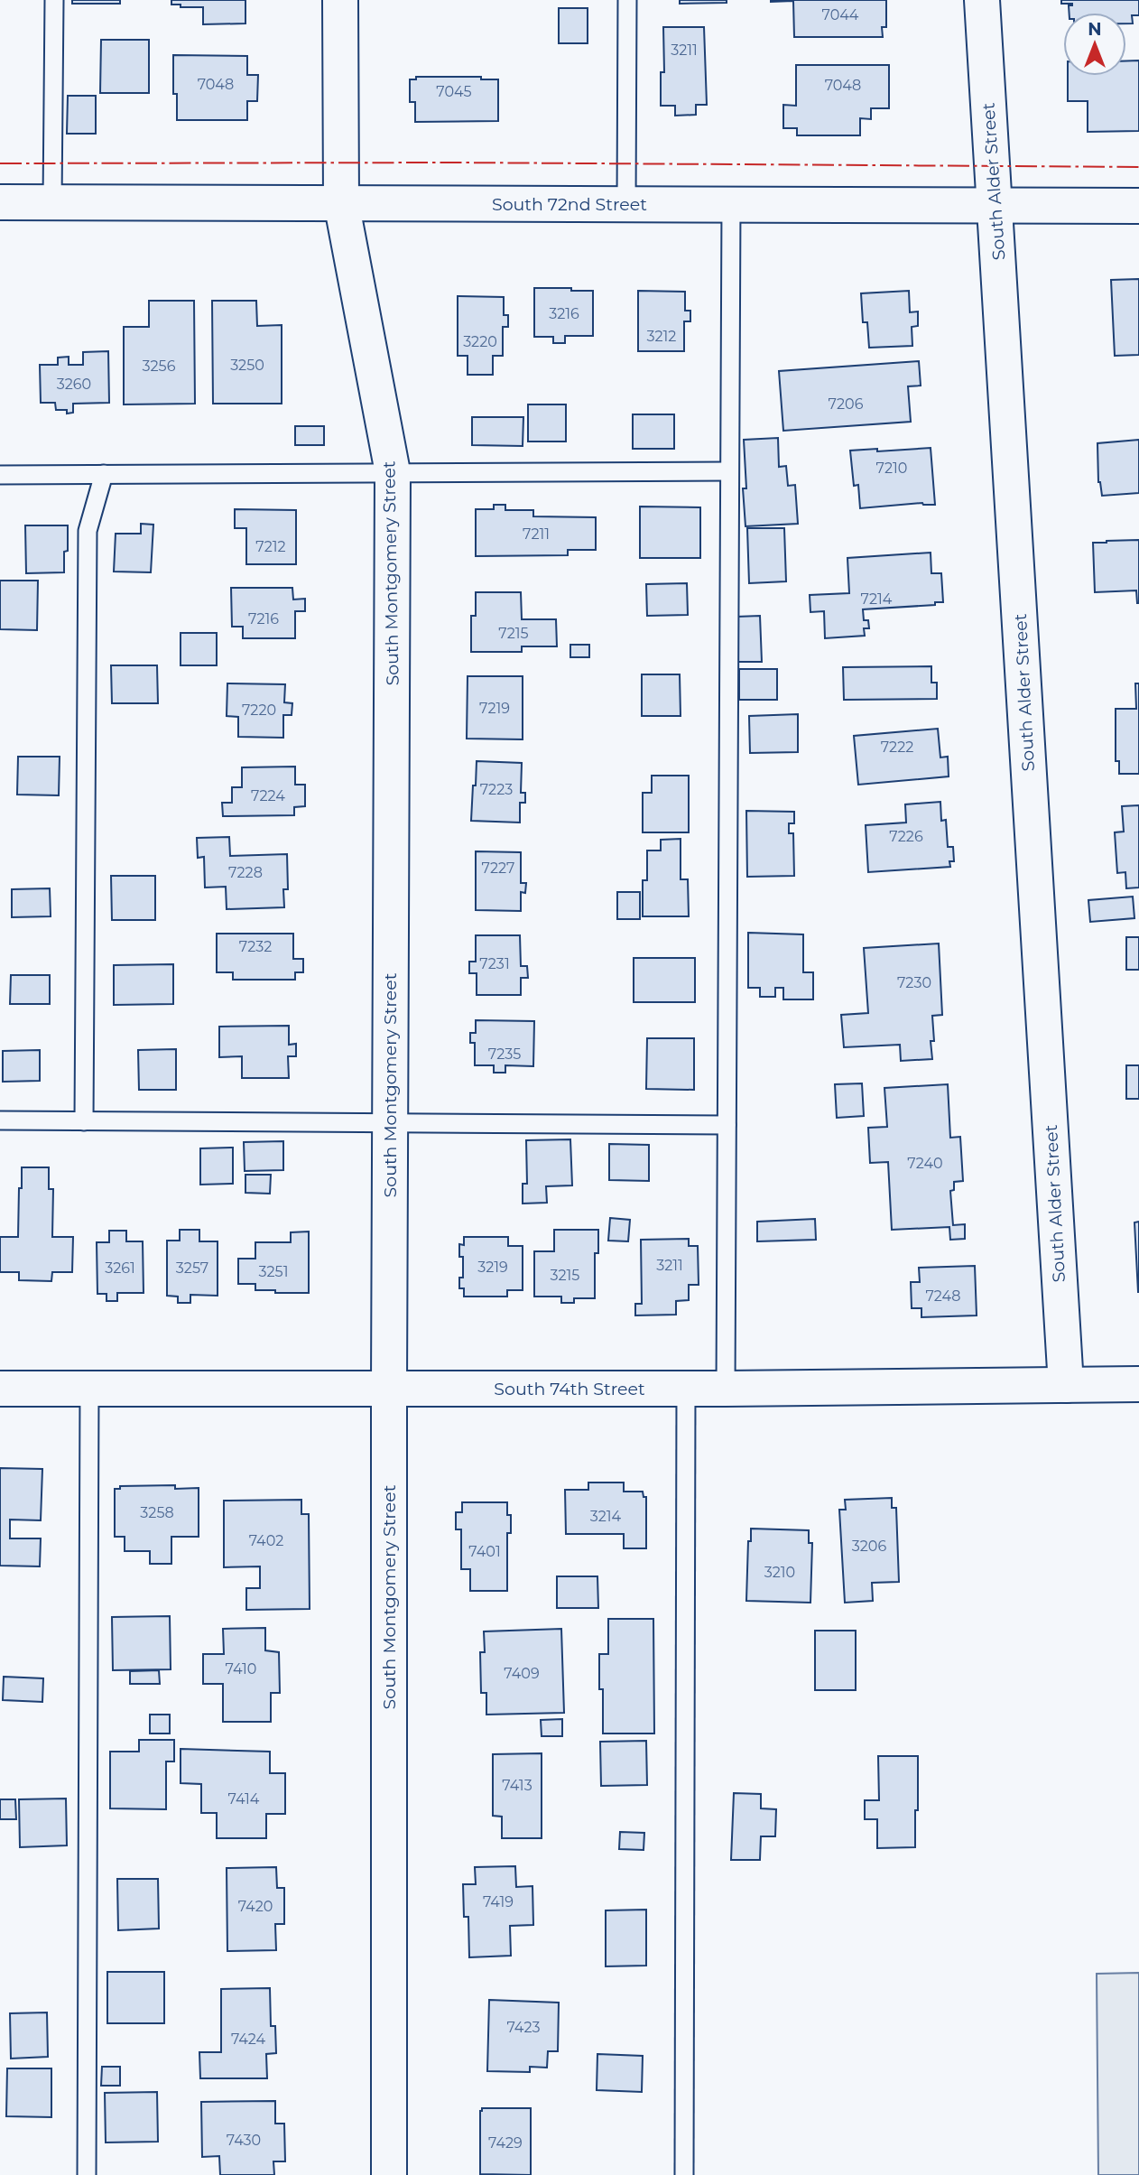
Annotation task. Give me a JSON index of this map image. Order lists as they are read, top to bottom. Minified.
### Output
{"streets":{"street":["South Alder Street","South 72nd Street","South Montgomery Street","South 74th Street"]},"crossings":[["South Alder Street","South 72nd Street"],["South Alder Street","South 74th Street"],["South 72nd Street","South Montgomery Street"],["South Montgomery Street","South 74th Street"]],"house_numbers":["7044","3211","7048","7048","7045","3216","3212","3220","3250","3256","3260","7206","7210","7211","7212","7214","7216","7215","7219","7220","7222","7223","7224","7226","7227","7228","7232","7231","7230","7235","7240","3211","3219","3261","3257","3251","3215","7248","3258","3214","7402","3206","7401","3210","7410","7409","7413","7414","7419","7420","7423","7424","7430","7429"],"north":"top"}
